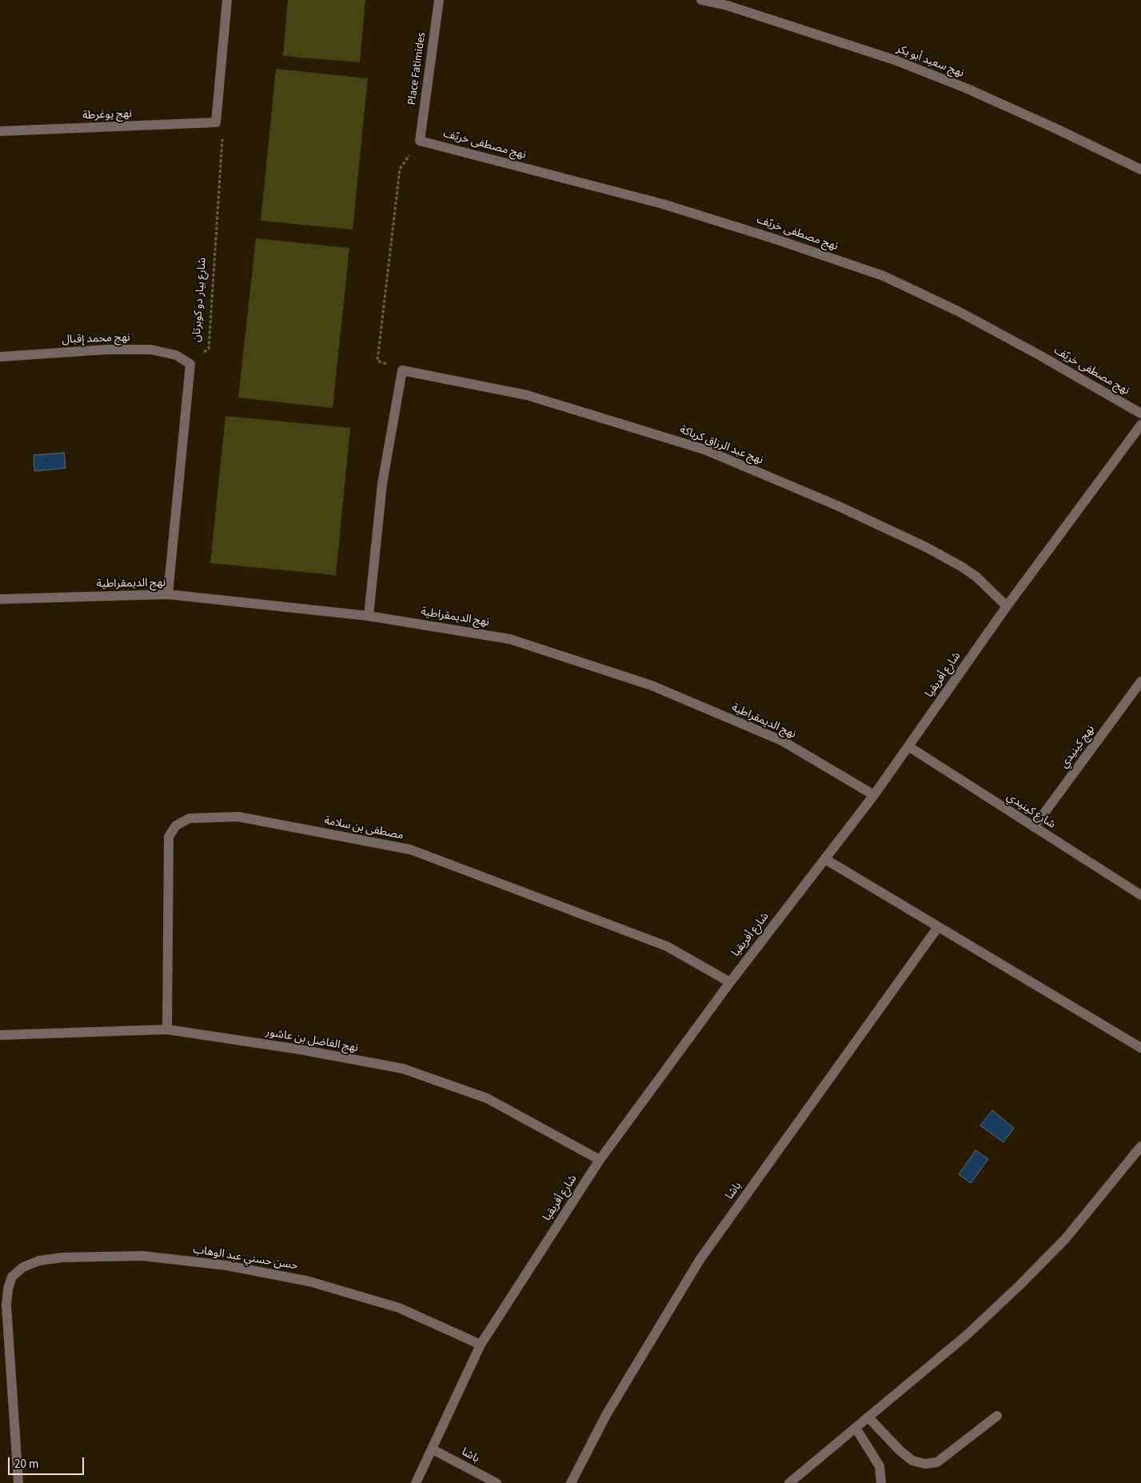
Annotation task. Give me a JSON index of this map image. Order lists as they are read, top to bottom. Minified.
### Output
{"streets":{"street":["نهج سعيد أبو بكر","Place Fatimides","نهج يوغرطة","نهج مصطفى خريّف","نهج محمد إقبال","نهج عبد الرزاق كرباكة","نهج الديمقراطية","شارع أفريقيا","نهج كينيدي","شارع كينيدي","مصطفى بن سلامة","نهج الفاضل بن عاشور","باشا","حسن حسني عبد الوهاب"],"path":["شارع بيار دو كوبرتان"]},"crossings":[["Place Fatimides","نهج مصطفى خريّف"],["نهج يوغرطة","شارع بيار دو كوبرتان"],["شارع بيار دو كوبرتان","نهج محمد إقبال"],["نهج عبد الرزاق كرباكة","شارع أفريقيا"],["نهج الديمقراطية","شارع أفريقيا"],["شارع أفريقيا","شارع كينيدي"],["شارع أفريقيا","مصطفى بن سلامة"],["شارع أفريقيا","نهج الفاضل بن عاشور"],["شارع أفريقيا","باشا"],["شارع أفريقيا","حسن حسني عبد الوهاب"],["نهج كينيدي","شارع كينيدي"],["مصطفى بن سلامة","نهج الفاضل بن عاشور"]],"scale_bar":"20 m"}
